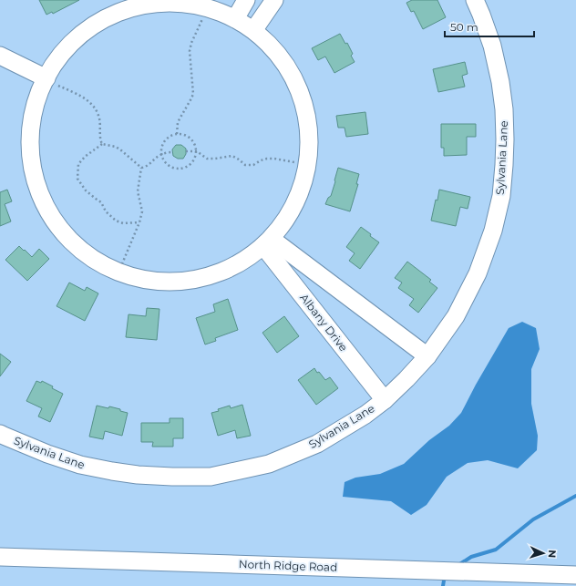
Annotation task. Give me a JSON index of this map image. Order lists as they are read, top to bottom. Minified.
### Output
{"streets":{"street":["Sylvania Lane","Albany Drive","North Ridge Road"]},"crossings":[["Sylvania Lane","Albany Drive"]],"scale_bar":"50 m","north":"right"}
